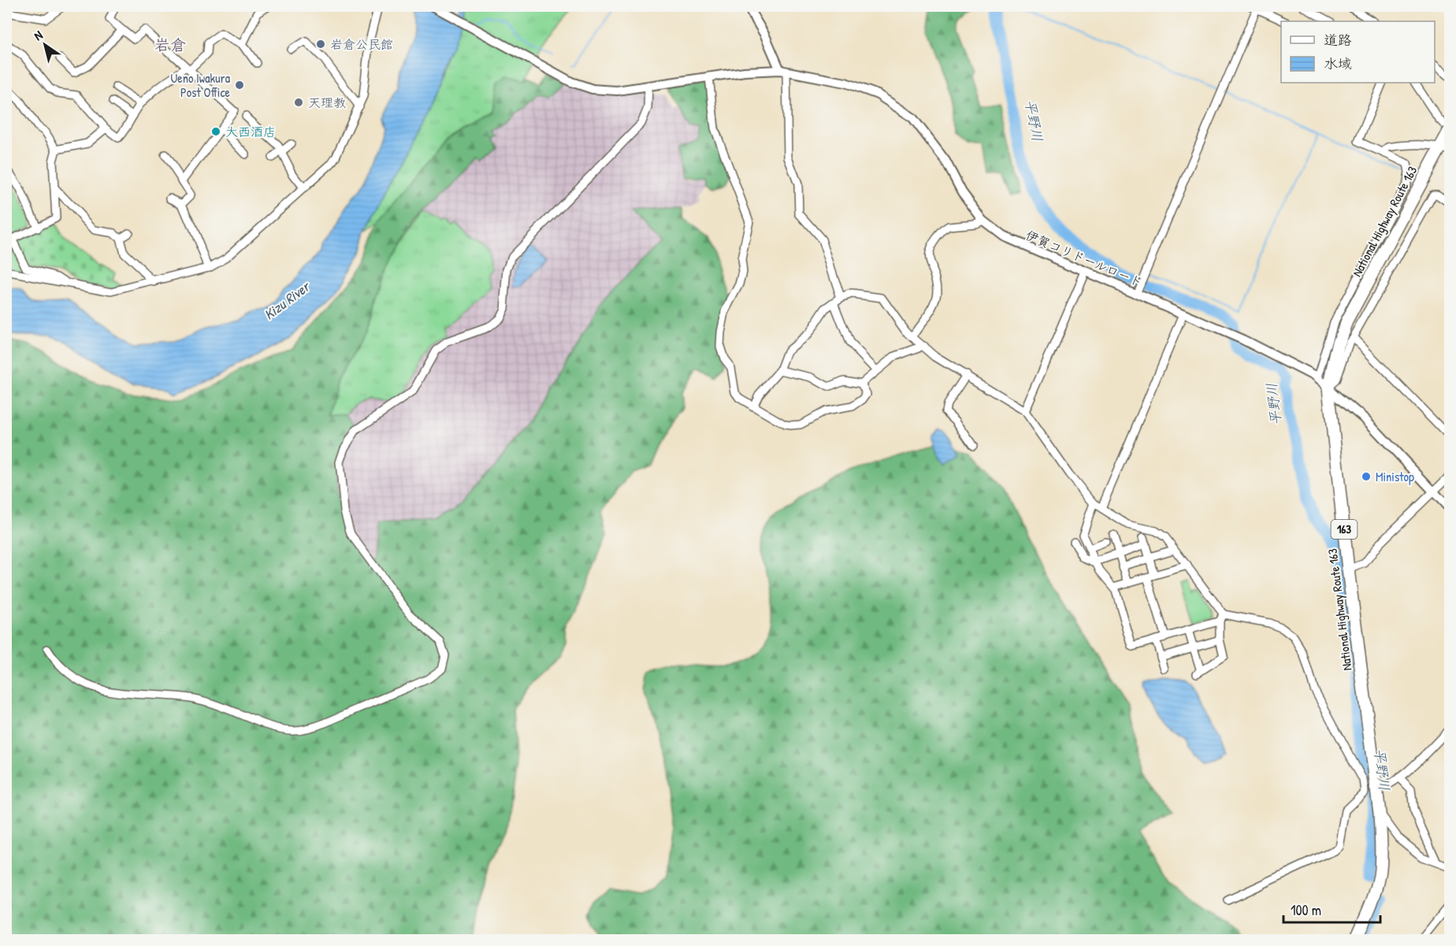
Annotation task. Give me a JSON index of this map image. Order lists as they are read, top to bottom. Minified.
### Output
{"streets":{"highway":["National Highway Route 163","163"],"street":["伊賀コリドールロード"]},"crossings":[["National Highway Route 163","伊賀コリドールロード"]],"districts":["岩倉"],"water":["平野川","Kizu River"],"places":["岩倉公民館","Ueno Iwakura Post Office","天理教","大西酒店","Ministop"],"legend":["道路","水域"],"scale_bar":"100 m","north":"top left"}
